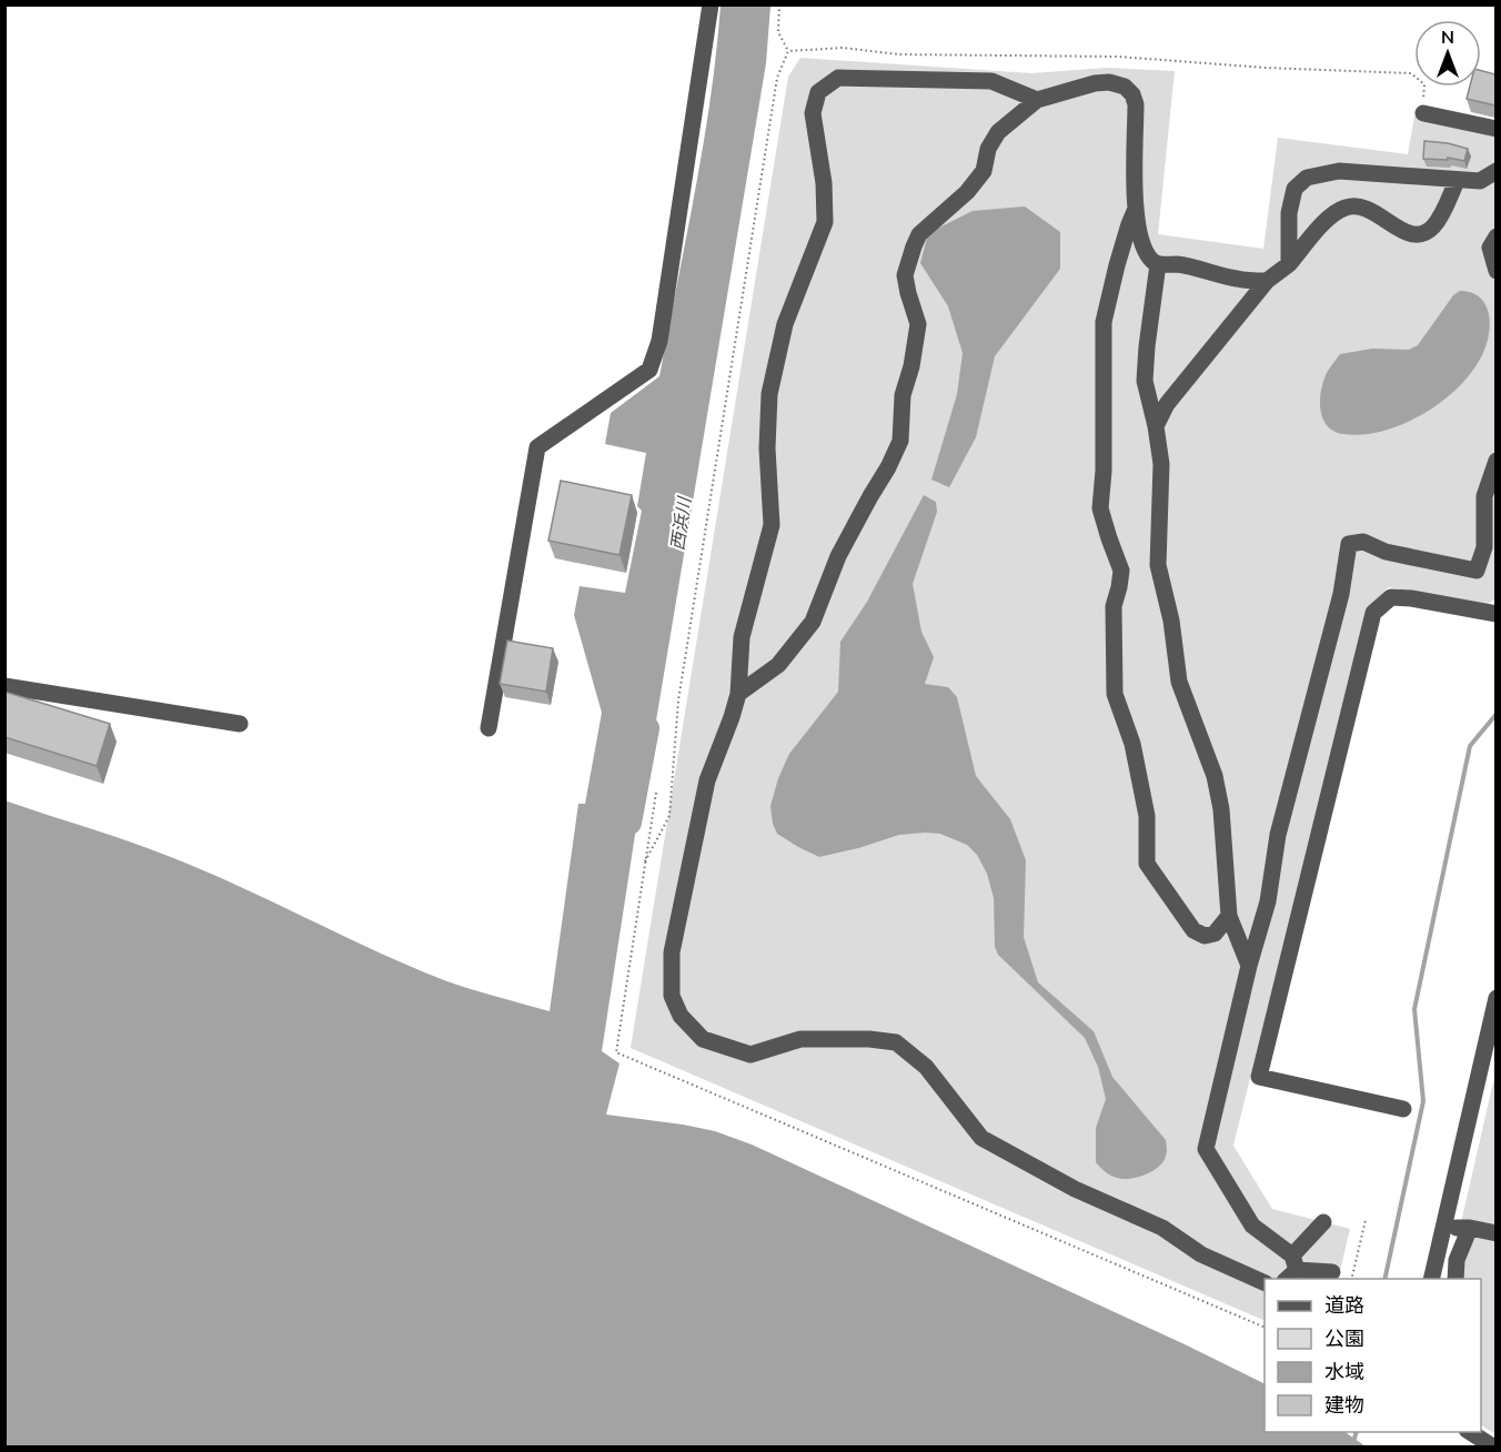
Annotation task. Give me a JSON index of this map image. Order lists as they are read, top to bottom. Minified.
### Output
{"water":["西浜川"],"legend":["道路","公園","水域","建物"],"north":"top"}
